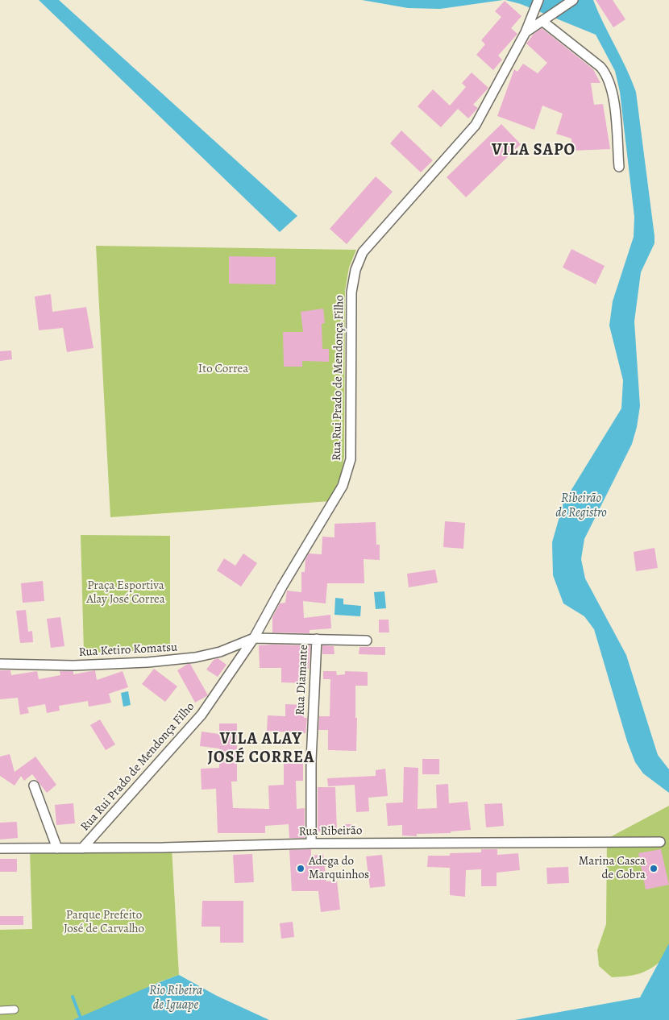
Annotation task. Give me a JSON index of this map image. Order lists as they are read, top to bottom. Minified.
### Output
{"streets":{"street":["Rua Rui Prado de Mendonça Filho","Rua Ketiro Komatsu","Rua Diamante","Rua Ribeirão"]},"crossings":[["Rua Rui Prado de Mendonça Filho","Rua Ketiro Komatsu"],["Rua Rui Prado de Mendonça Filho","Rua Ribeirão"],["Rua Diamante","Rua Ribeirão"]],"districts":["VILA SAPO","VILA ALAY JOSÉ CORREA"],"water":["Ribeirão de Registro","Rio Ribeira de Iguape"],"parks":["Ito Correa","Praça Esportiva Alay José Correa","Parque Prefeito José de Carvalho"],"places":["Adega do Marquinhos","Marina Casca de Cobra"]}
